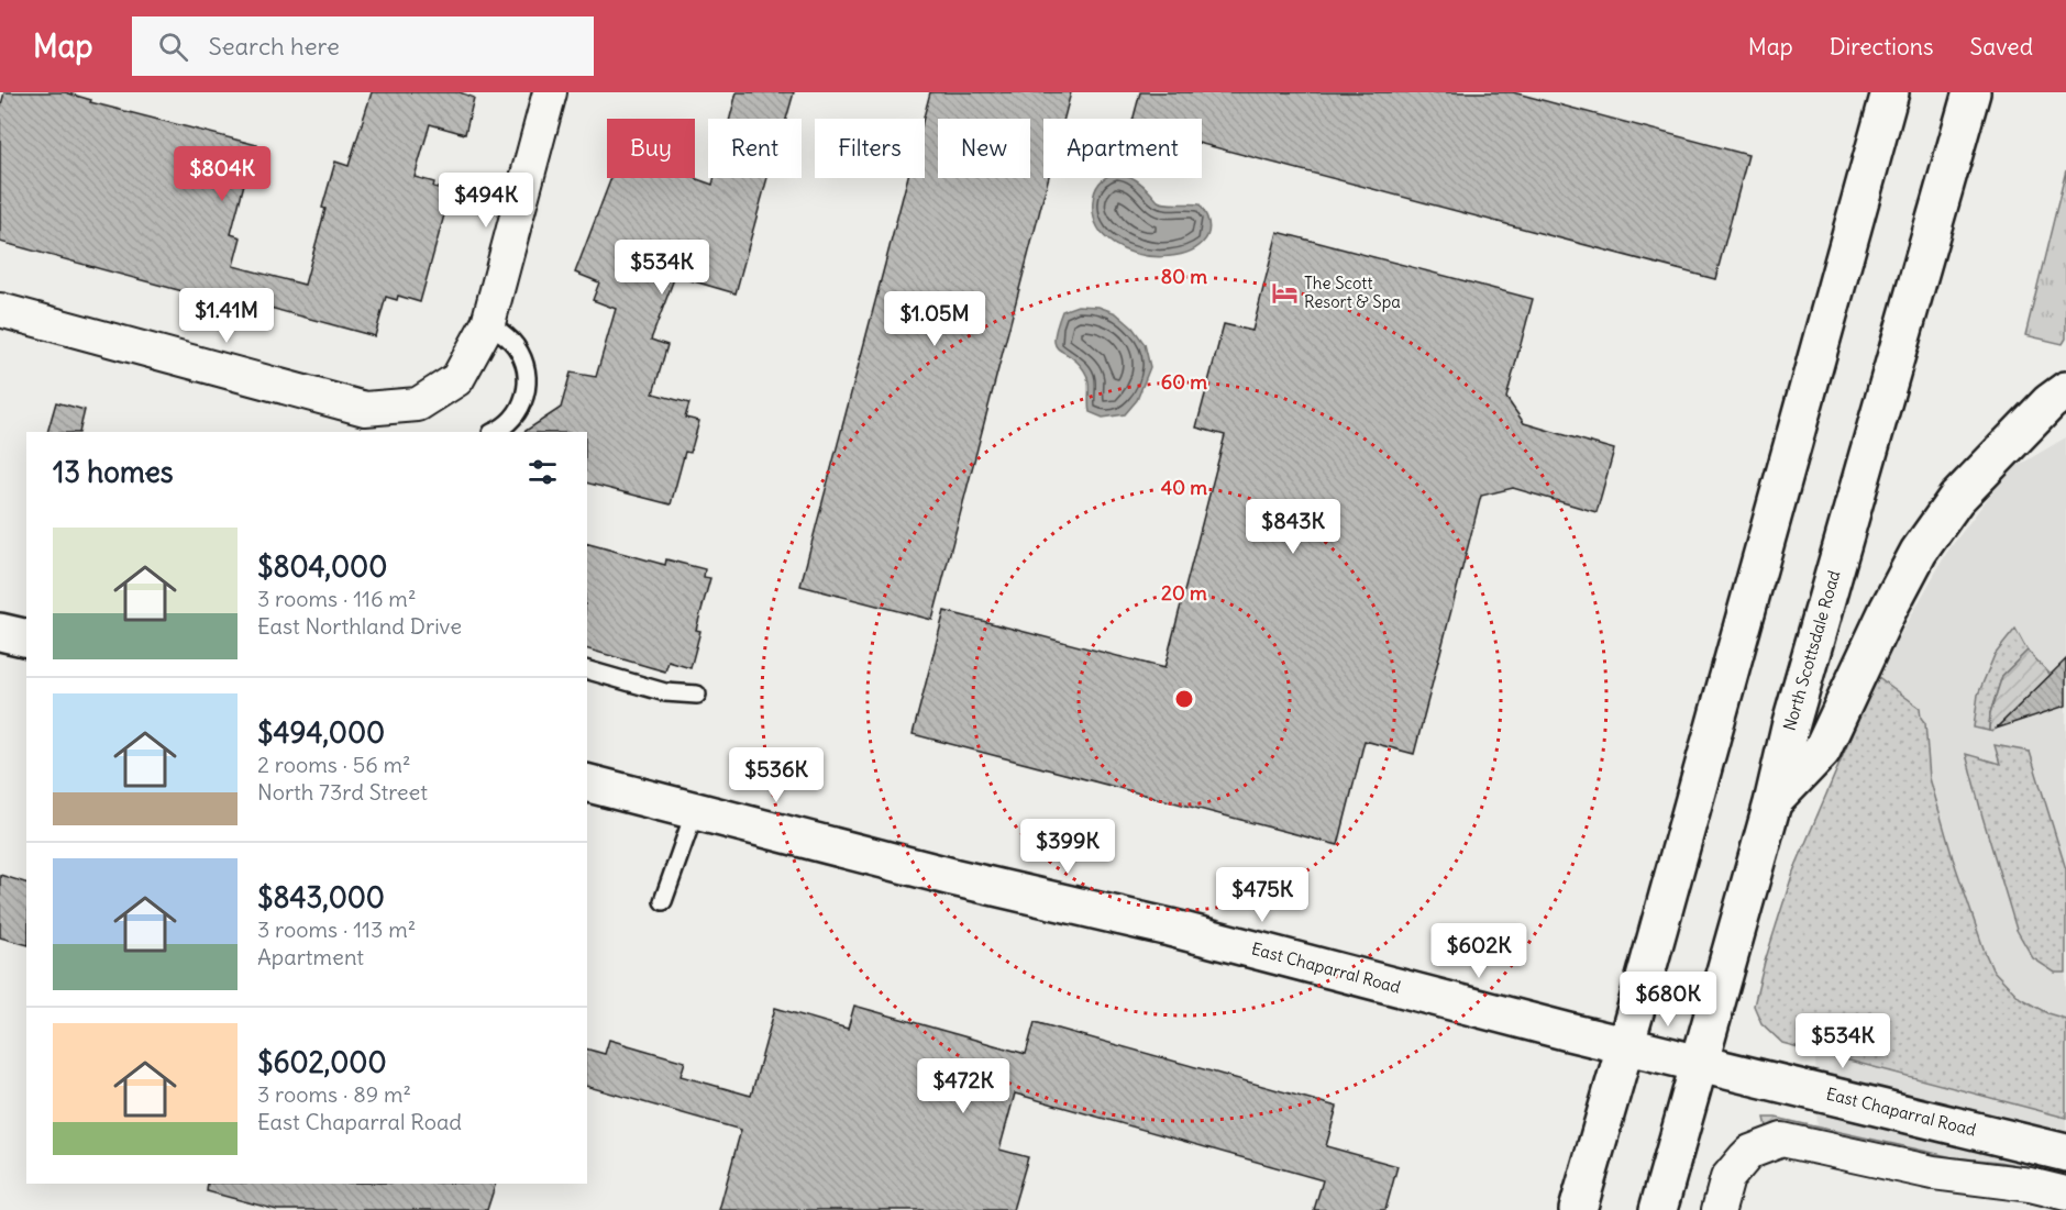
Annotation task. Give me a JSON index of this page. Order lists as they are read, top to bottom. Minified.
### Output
{"streets":{"main road":["North Scottsdale Road","East Chaparral Road"]},"crossings":[["North Scottsdale Road","East Chaparral Road"]],"places":{"hotel":["The Scott Resort & Spa"]},"page":{"header":"Map","search":"Search here","nav":["Map","Directions","Saved"],"chip":["Buy","Rent","Filters","New","Apartment"],"price":["$804K","$494K","$534K","$1.41M","$1.05M","$843K","$536K","$399K","$475K","$602K","$680K","$534K","$472K"],"heading":"13 homes","list":[{"name":"$804,000","note":"3 rooms · 116 m² · East Northland Drive"},{"name":"$494,000","note":"2 rooms · 56 m² · North 73rd Street"},{"name":"$843,000","note":"3 rooms · 113 m² · Apartment"},{"name":"$602,000","note":"3 rooms · 89 m² · East Chaparral Road"}]},"rings":["80 m","60 m","40 m","20 m"]}
